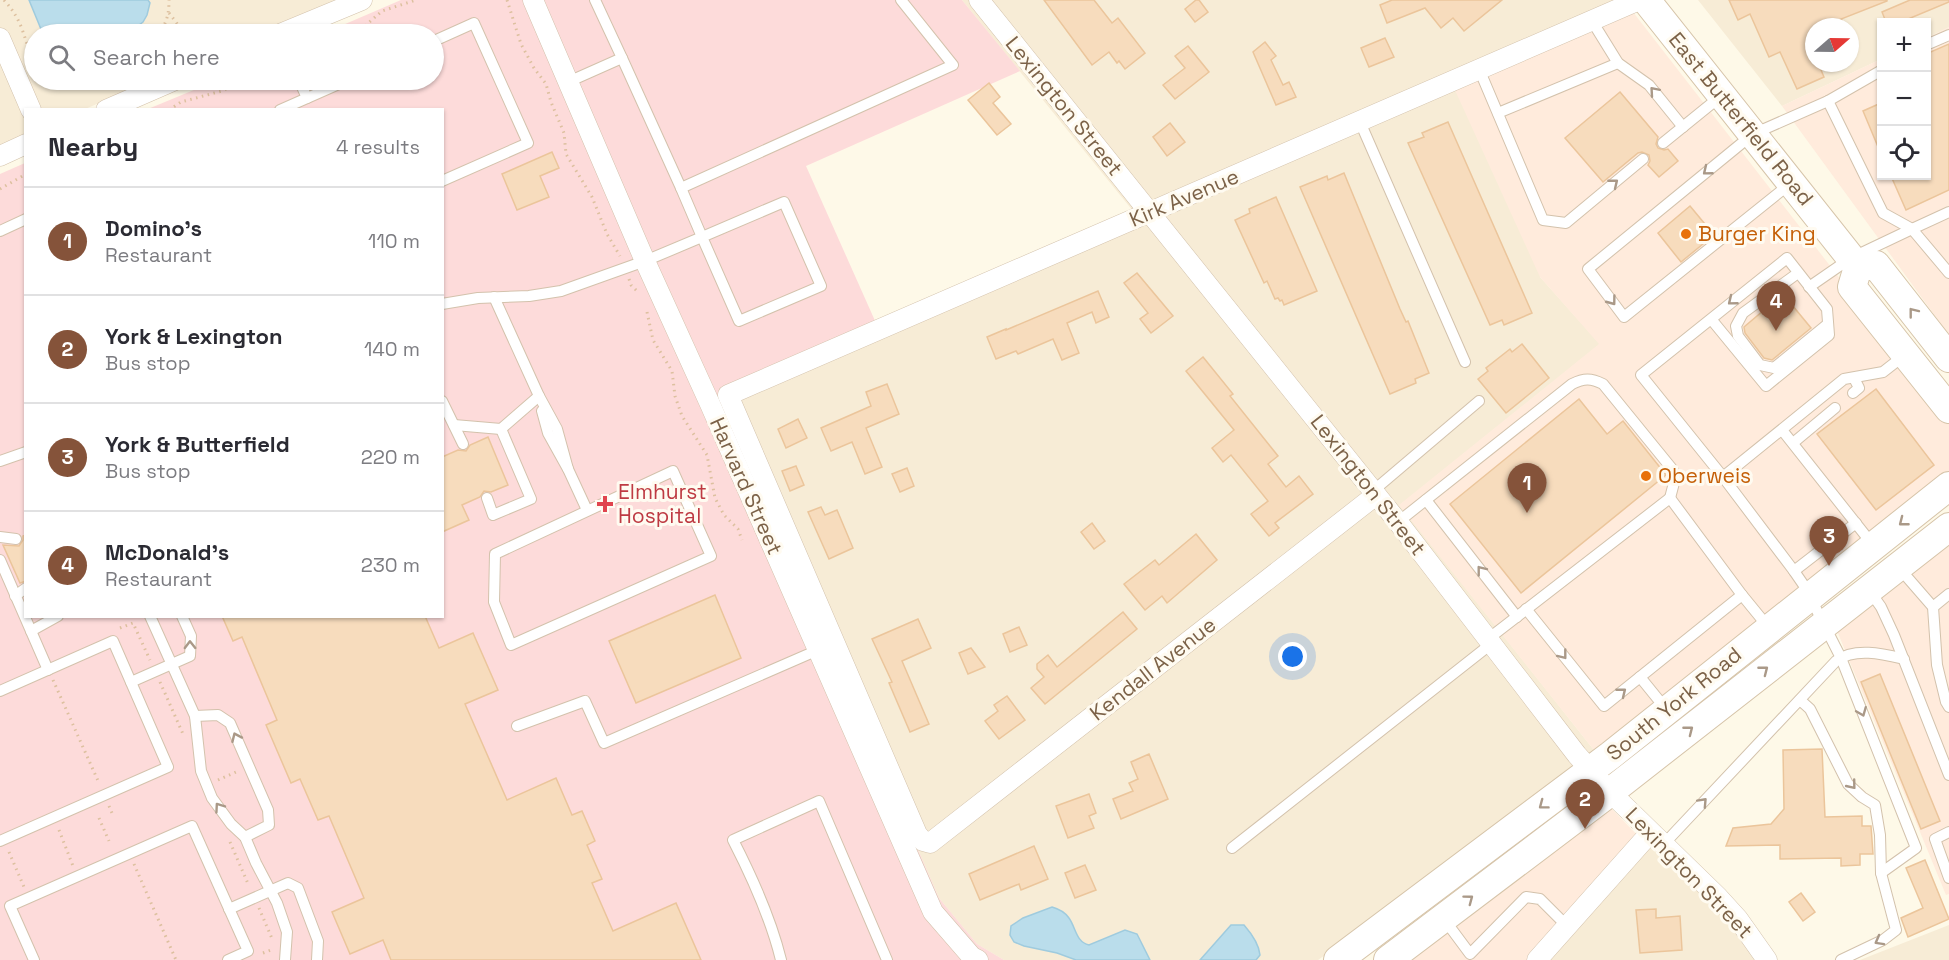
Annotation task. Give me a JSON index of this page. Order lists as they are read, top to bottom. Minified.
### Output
{"streets":{"main road":["East Butterfield Road","South York Road"],"street":["Lexington Street","Kirk Avenue","Harvard Street","Kendall Avenue"]},"crossings":[["Lexington Street","Kirk Avenue"],["Lexington Street","Kendall Avenue"],["Lexington Street","South York Road"],["Kirk Avenue","Harvard Street"],["Harvard Street","Kendall Avenue"]],"places":{"other":["Burger King","Oberweis"],"health":["Elmhurst Hospital"]},"north":"right","page":{"map_buttons":["+","−"],"search":"Search here","heading":["Nearby","4 results"],"list":[{"mark":"1","name":"Domino's","note":"Restaurant","value":"110 m"},{"mark":"2","name":"York & Lexington","note":"Bus stop","value":"140 m"},{"mark":"3","name":"York & Butterfield","note":"Bus stop","value":"220 m"},{"mark":"4","name":"McDonald's","note":"Restaurant","value":"230 m"}],"pins":["4","1","3","2"]}}
